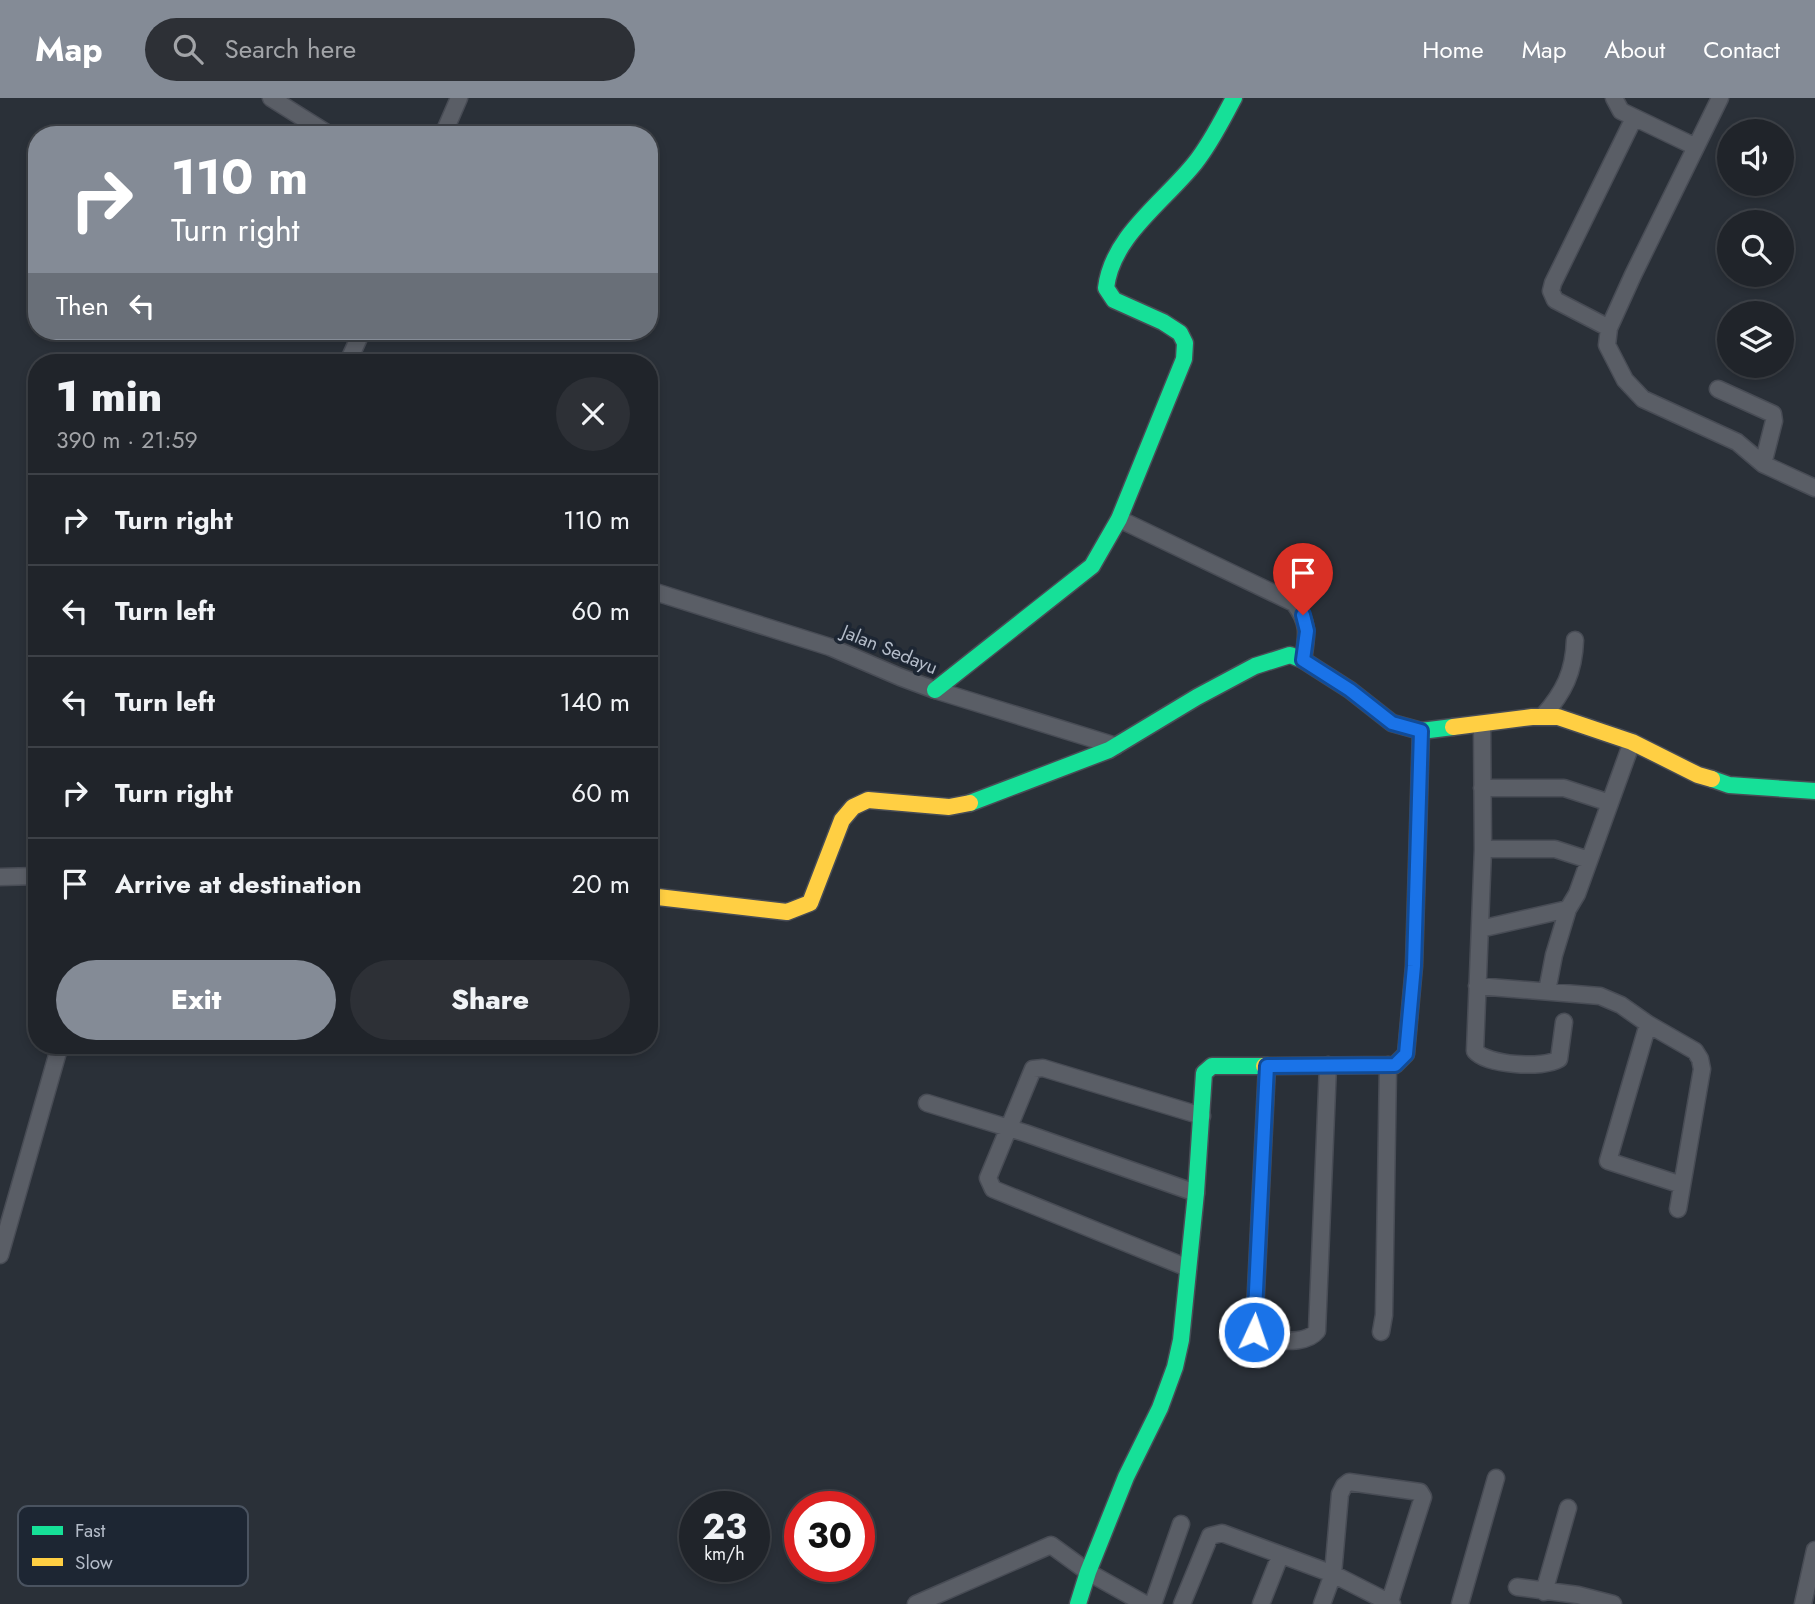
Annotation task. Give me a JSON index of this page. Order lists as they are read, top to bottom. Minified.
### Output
{"streets":{"street":["Jalan Sedayu"]},"legend":["Fast","Slow"],"page":{"header":"Map","search":"Search here","nav":["Home","Map","About","Contact"],"turn":["110 m","Turn right"],"then":"Then","heading":["1 min","390 m · 21:59"],"list":[{"name":"Turn right","value":"110 m"},{"name":"Turn left","value":"60 m"},{"name":"Turn left","value":"140 m"},{"name":"Turn right","value":"60 m"},{"name":"Arrive at destination","value":"20 m"}],"buttons":["Exit","Share"],"speed":"23 km/h","limit":"30"}}
